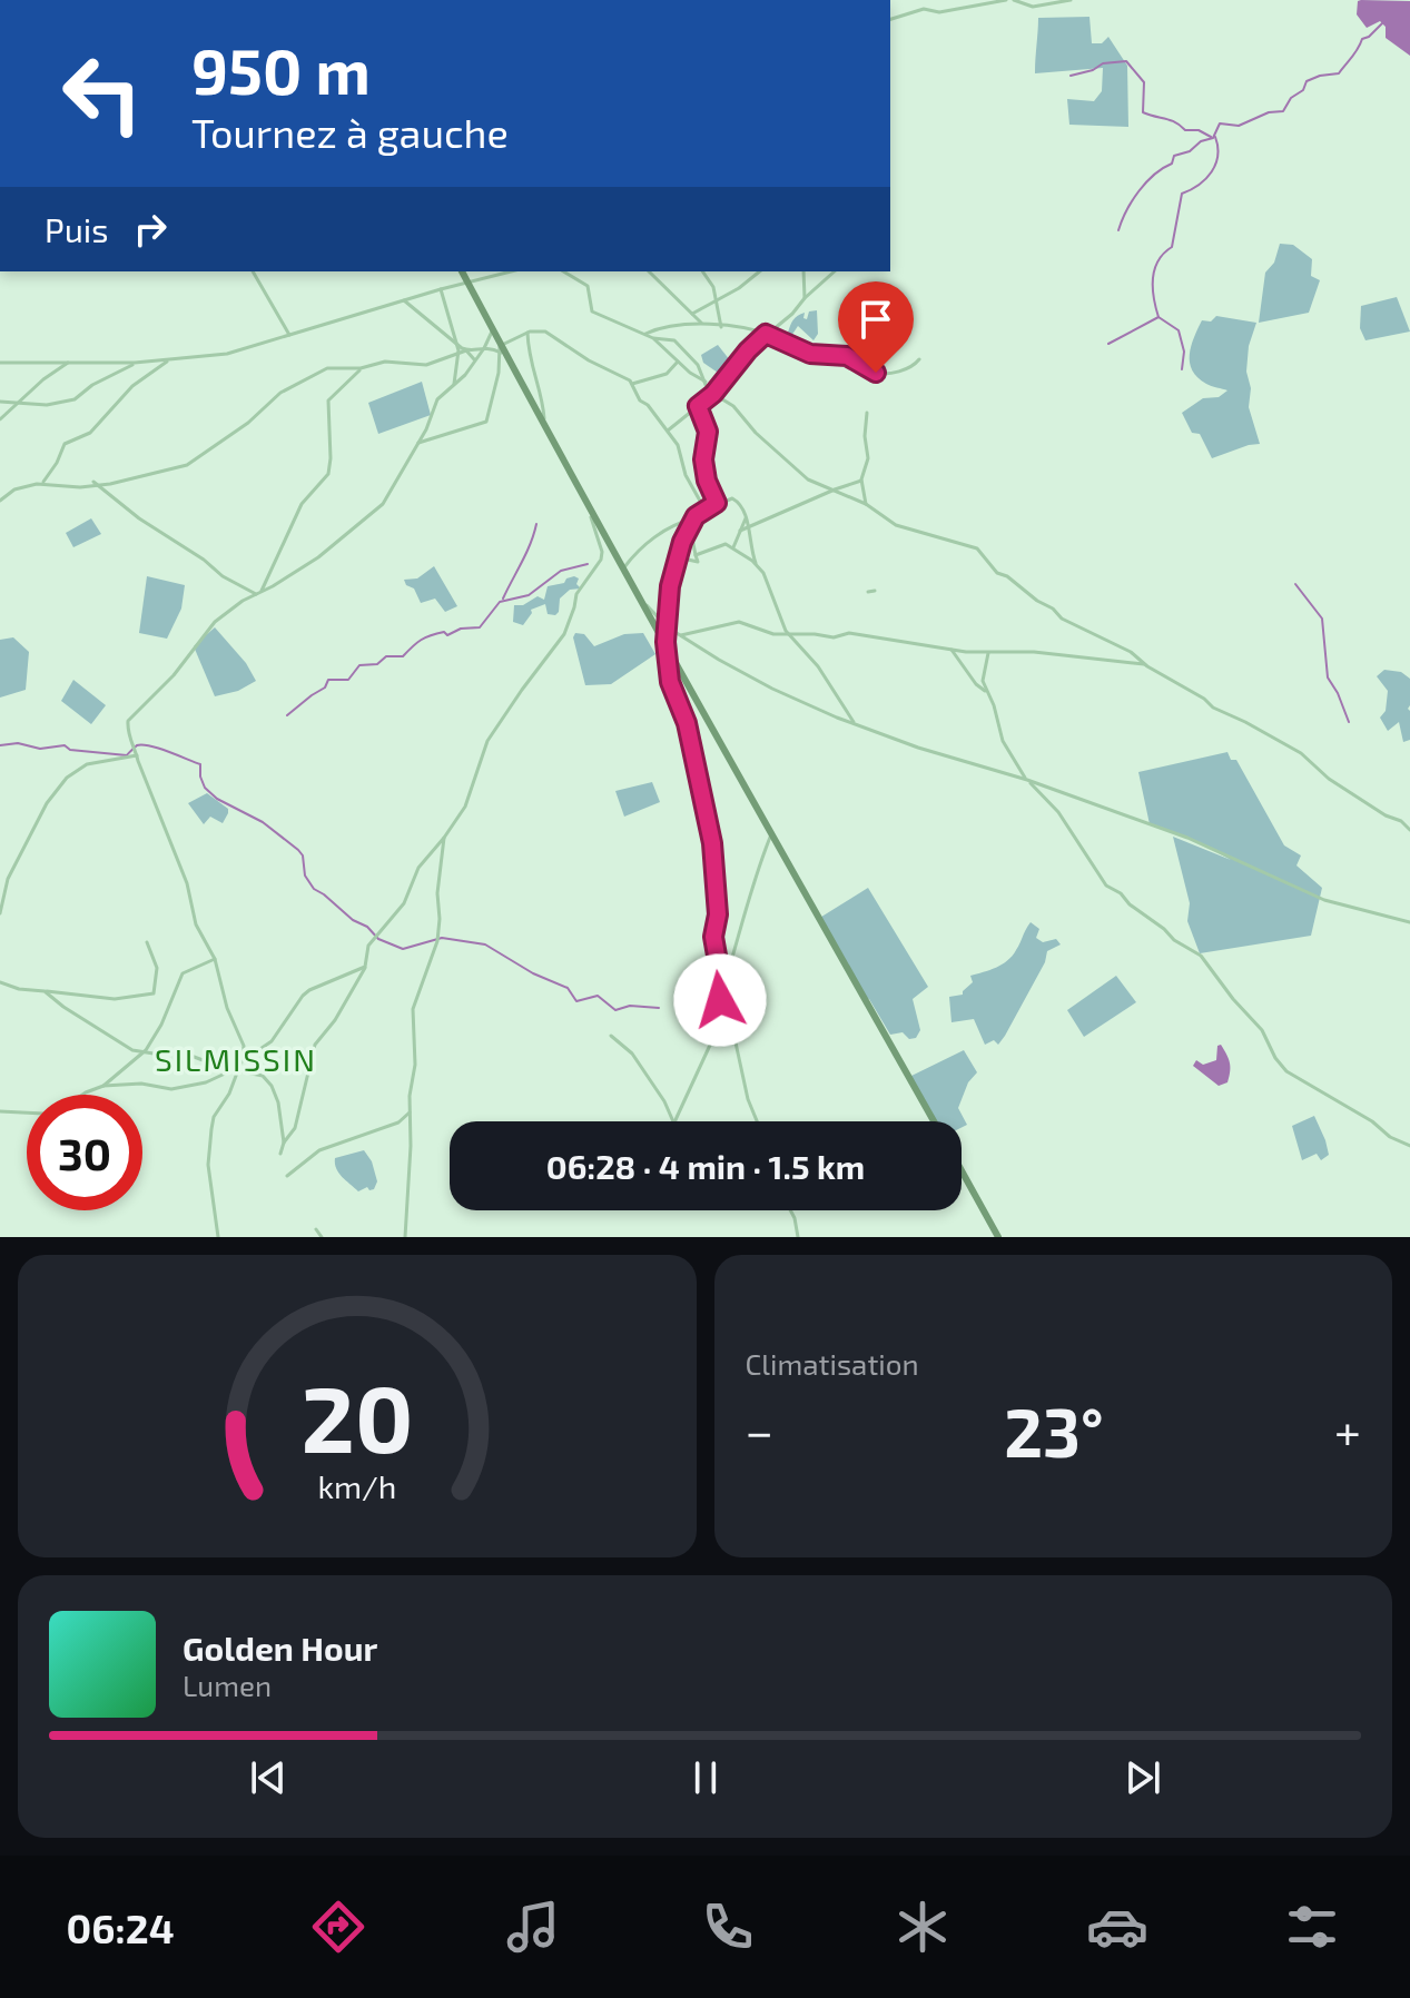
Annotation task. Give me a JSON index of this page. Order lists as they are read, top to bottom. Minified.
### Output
{"districts":["SILMISSIN"],"page":{"turn":["950 m","Tournez à gauche"],"then":"Puis","limit":"30","trip":"06:28 · 4 min · 1.5 km","tile":"Climatisation","heat":["−","23°","+"],"song":["Golden Hour","Lumen"],"tabs":"06:24","gauge":["20","km/h"]}}
